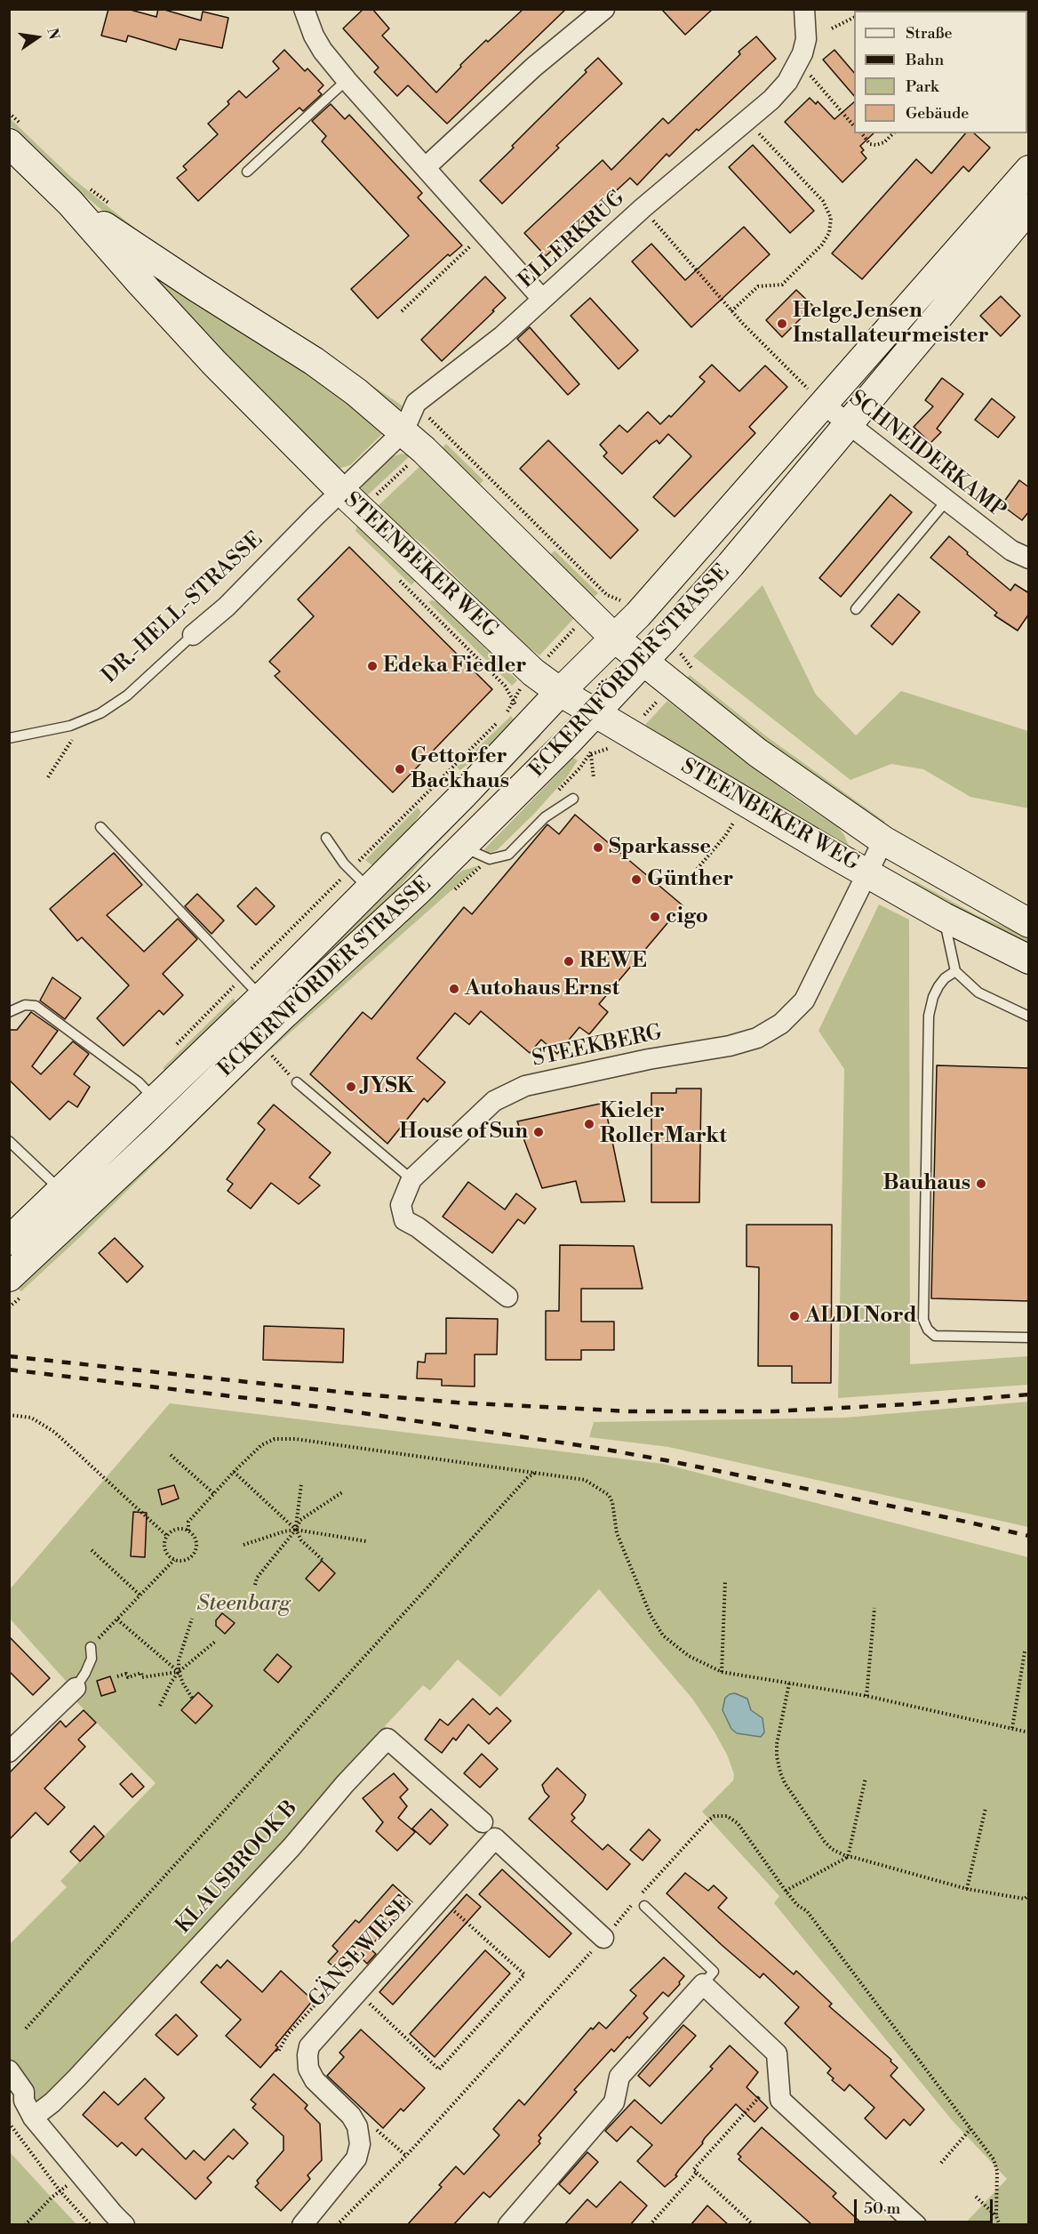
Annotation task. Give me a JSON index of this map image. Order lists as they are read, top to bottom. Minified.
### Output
{"streets":{"street":["ELLERKRUG","SCHNEIDERKAMP","STEENBEKER WEG","DR.-HELL-STRASSE","ECKERNFÖRDER STRASSE","STEEKBERG","KLAUSBROOK B","GÄNSEWIESE"]},"crossings":[["ELLERKRUG","STEENBEKER WEG"],["ELLERKRUG","DR.-HELL-STRASSE"],["SCHNEIDERKAMP","ECKERNFÖRDER STRASSE"],["STEENBEKER WEG","DR.-HELL-STRASSE"],["STEENBEKER WEG","ECKERNFÖRDER STRASSE"],["STEENBEKER WEG","STEEKBERG"]],"parks":["Steenbarg"],"places":["Helge Jensen Installateurmeister","Edeka Fiedler","Gettorfer Backhaus","Sparkasse","Günther","cigo","REWE","Autohaus Ernst","JYSK","Kieler RollerMarkt","House of Sun","Bauhaus","ALDI Nord"],"legend":["Straße","Bahn","Park","Gebäude"],"scale_bar":"50 m","north":"right"}
